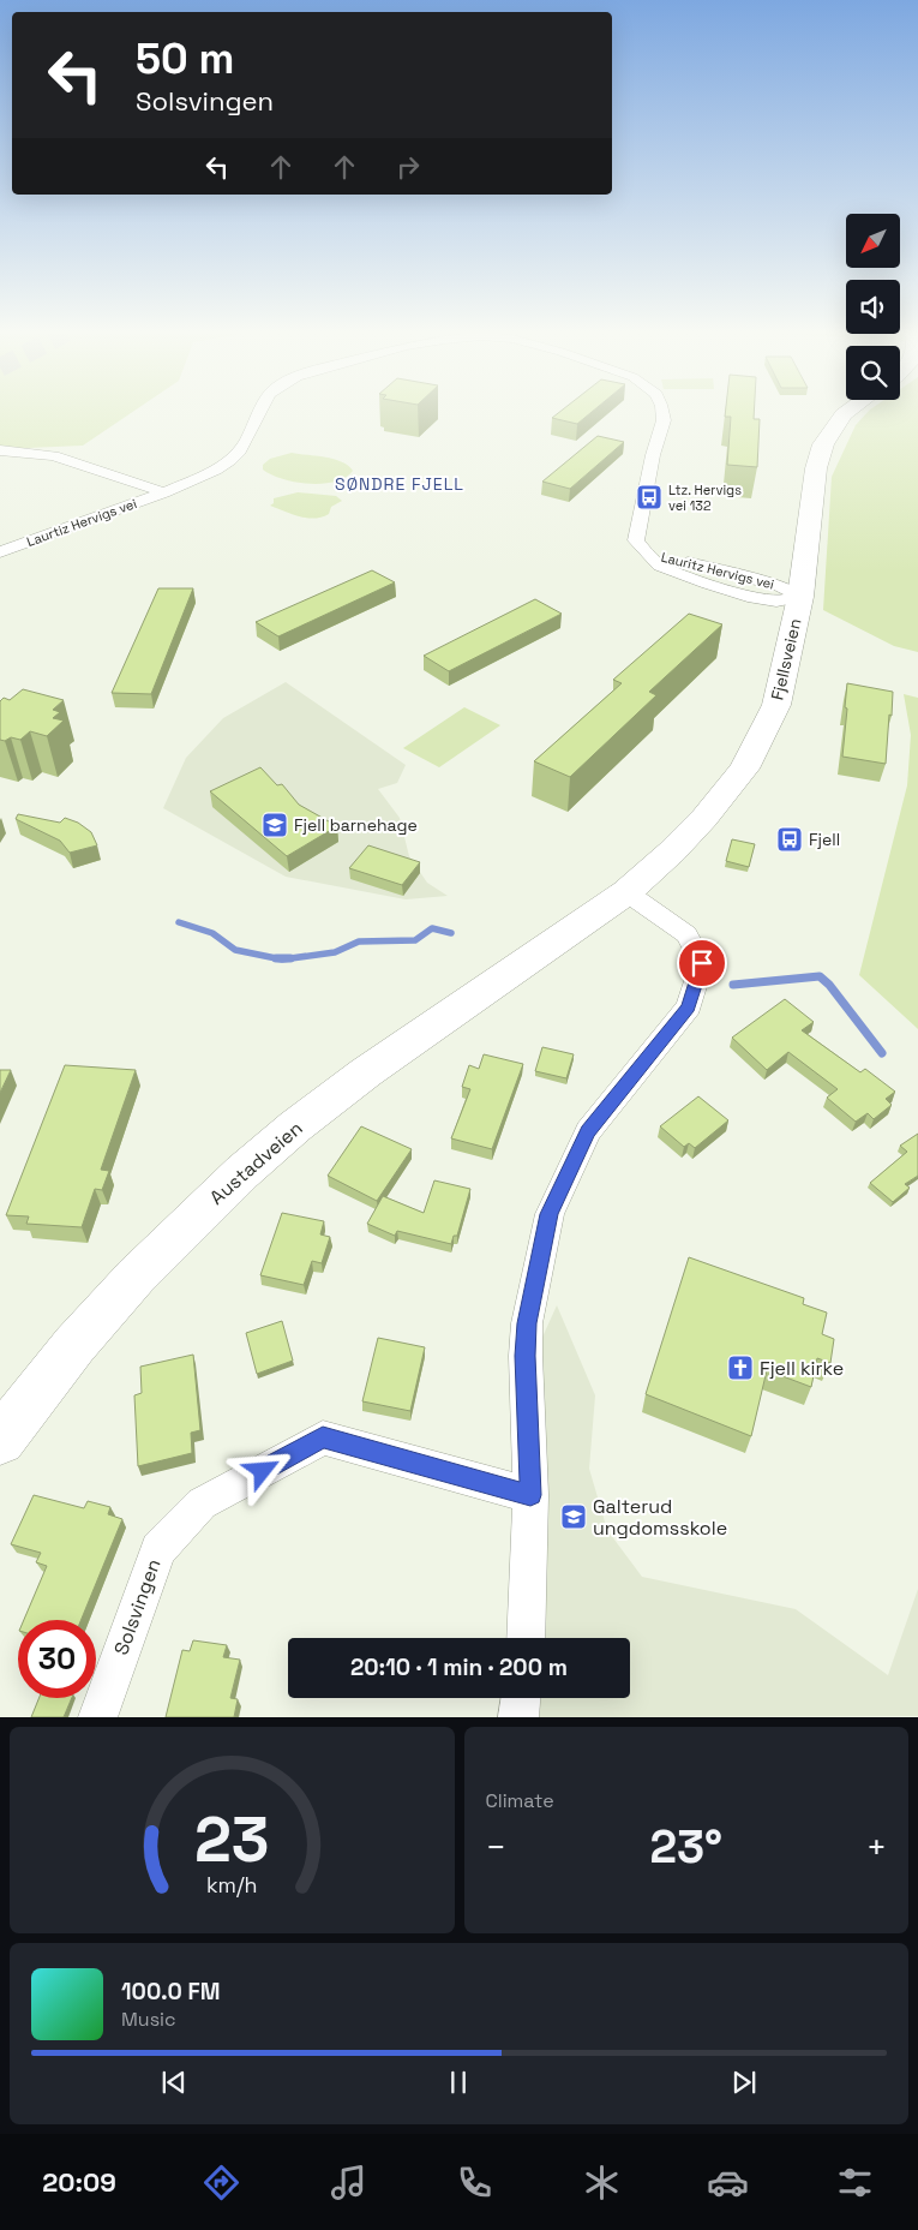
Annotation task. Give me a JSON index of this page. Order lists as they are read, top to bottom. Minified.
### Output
{"streets":{"main road":["Fjellsveien","Austadveien"],"street":["Laurtiz Hervigs vei","Lauritz Hervigs vei","Solsvingen"]},"crossings":[["Laurtiz Hervigs vei","Lauritz Hervigs vei"],["Lauritz Hervigs vei","Fjellsveien"],["Fjellsveien","Austadveien"]],"districts":["SØNDRE FJELL"],"places":{"bus stop":["Ltz. Hervigs vei 132","Fjell"],"school or university":["Fjell barnehage","Galterud ungdomsskole"],"church":["Fjell kirke"]},"north":"bottom left","page":{"turn":["50 m","Solsvingen"],"limit":"30","trip":"20:10 · 1 min · 200 m","tile":"Climate","heat":["−","23°","+"],"song":["100.0 FM","Music"],"tabs":"20:09","gauge":["23","km/h"]}}
